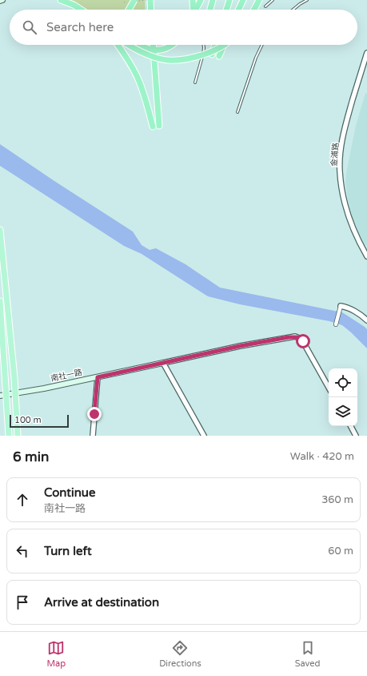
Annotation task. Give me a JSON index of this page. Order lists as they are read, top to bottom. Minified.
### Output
{"streets":{"main road":["南社一路"],"street":["金浦路"]},"scale_bar":"100 m","page":{"search":"Search here","scale":"100 m","heading":["6 min","Walk · 420 m"],"list":[["Continue","南社一路","360 m"],["Turn left","60 m"],"Arrive at destination"],"nav":["Map","Directions","Saved"]}}
